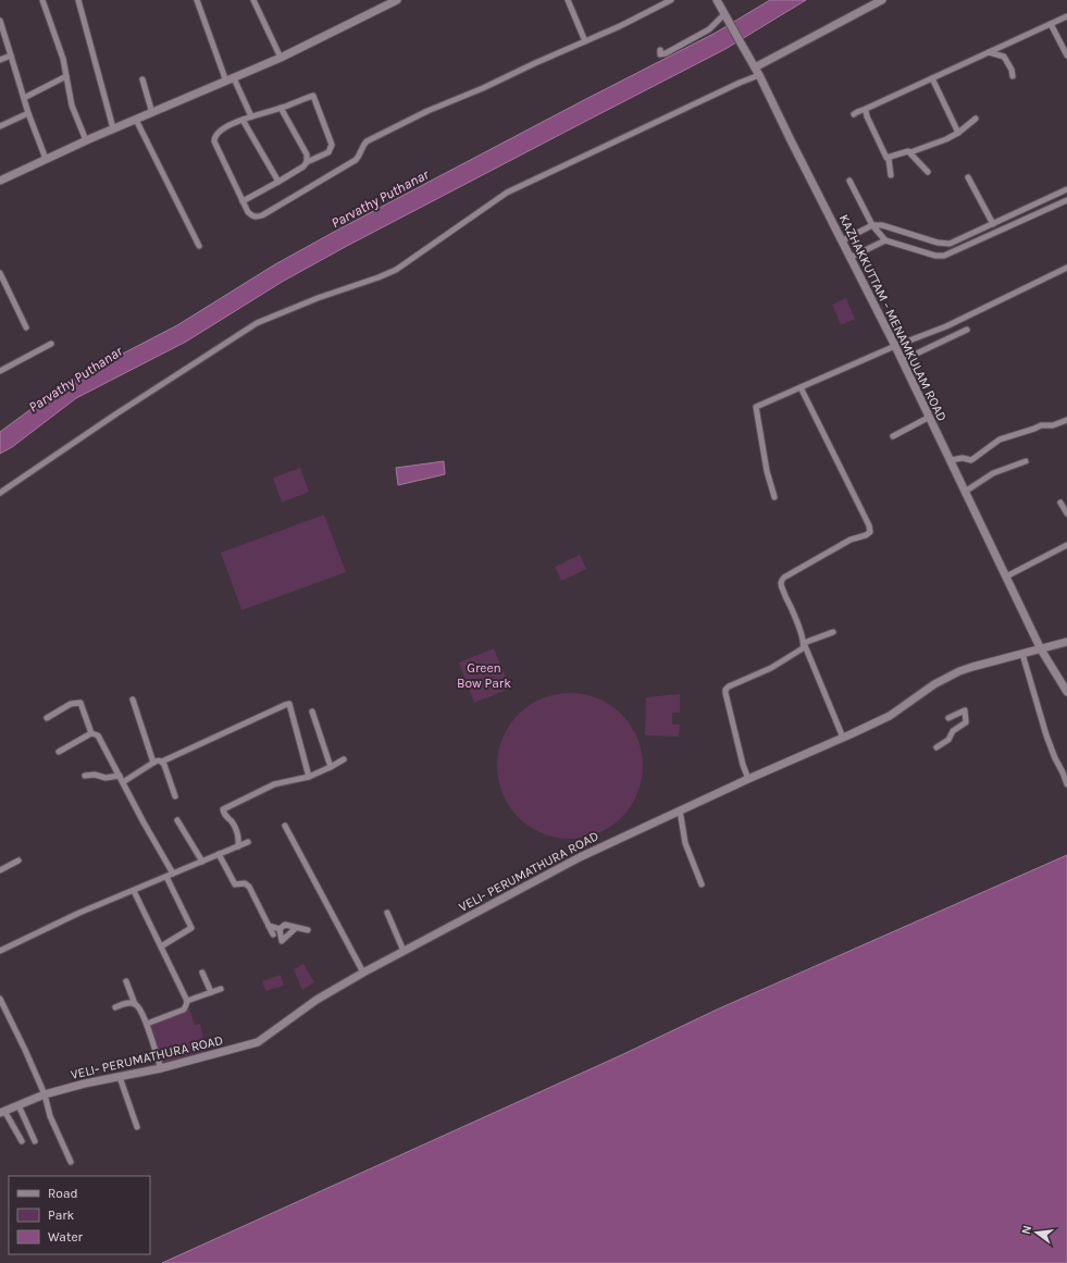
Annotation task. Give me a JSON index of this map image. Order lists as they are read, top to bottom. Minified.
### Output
{"streets":{"main road":["KAZHAKKUTTAM - MENAMKULAM ROAD","VELI- PERUMATHURA ROAD"]},"crossings":[["KAZHAKKUTTAM - MENAMKULAM ROAD","VELI- PERUMATHURA ROAD"]],"water":["Parvathy Puthanar"],"parks":["Green Bow Park"],"legend":["Road","Park","Water"],"north":"left"}
